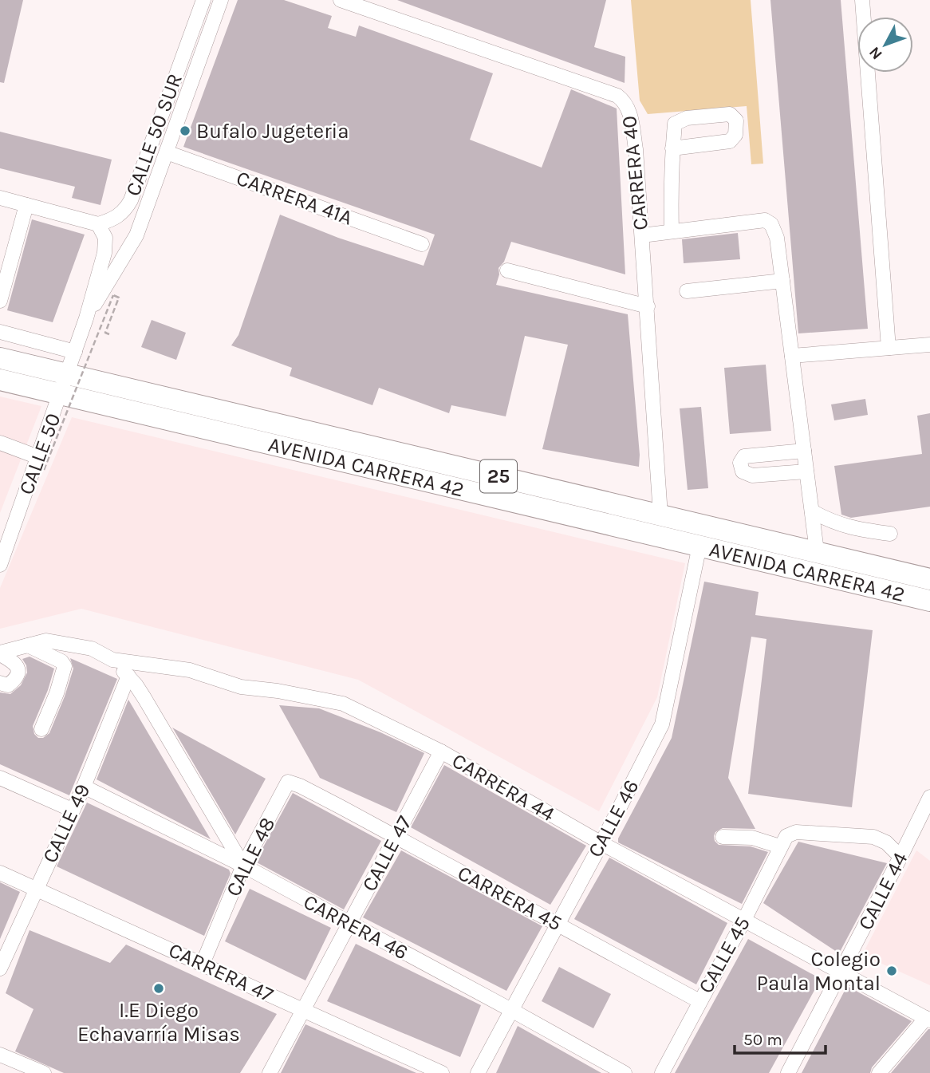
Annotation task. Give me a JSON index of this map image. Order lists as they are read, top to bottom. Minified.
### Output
{"streets":{"highway":["AVENIDA CARRERA 42","25"],"street":["CALLE 50 SUR","CARRERA 40","CARRERA 41A","CALLE 50","CARRERA 44","CALLE 46","CALLE 49","CALLE 47","CALLE 48","CALLE 44","CARRERA 45","CARRERA 46","CALLE 45","CARRERA 47"]},"crossings":[["CALLE 50 SUR","CARRERA 41A"],["CALLE 50 SUR","CALLE 50"],["CALLE 50 SUR","AVENIDA CARRERA 42"],["CARRERA 40","AVENIDA CARRERA 42"],["CALLE 50","AVENIDA CARRERA 42"],["AVENIDA CARRERA 42","CALLE 46"],["CARRERA 44","CALLE 46"],["CARRERA 44","CALLE 47"],["CARRERA 44","CALLE 44"],["CARRERA 44","CALLE 45"],["CALLE 46","CARRERA 45"],["CALLE 46","CARRERA 46"],["CALLE 49","CARRERA 46"],["CALLE 49","CARRERA 47"],["CALLE 47","CARRERA 45"],["CALLE 47","CARRERA 46"],["CALLE 47","CARRERA 47"],["CALLE 48","CARRERA 45"],["CALLE 48","CARRERA 46"],["CALLE 48","CARRERA 47"],["CARRERA 45","CALLE 45"]],"places":["Bufalo Jugeteria","Colegio Paula Montal","I.E Diego Echavarría Misas"],"scale_bar":"50 m","north":"bottom left"}
